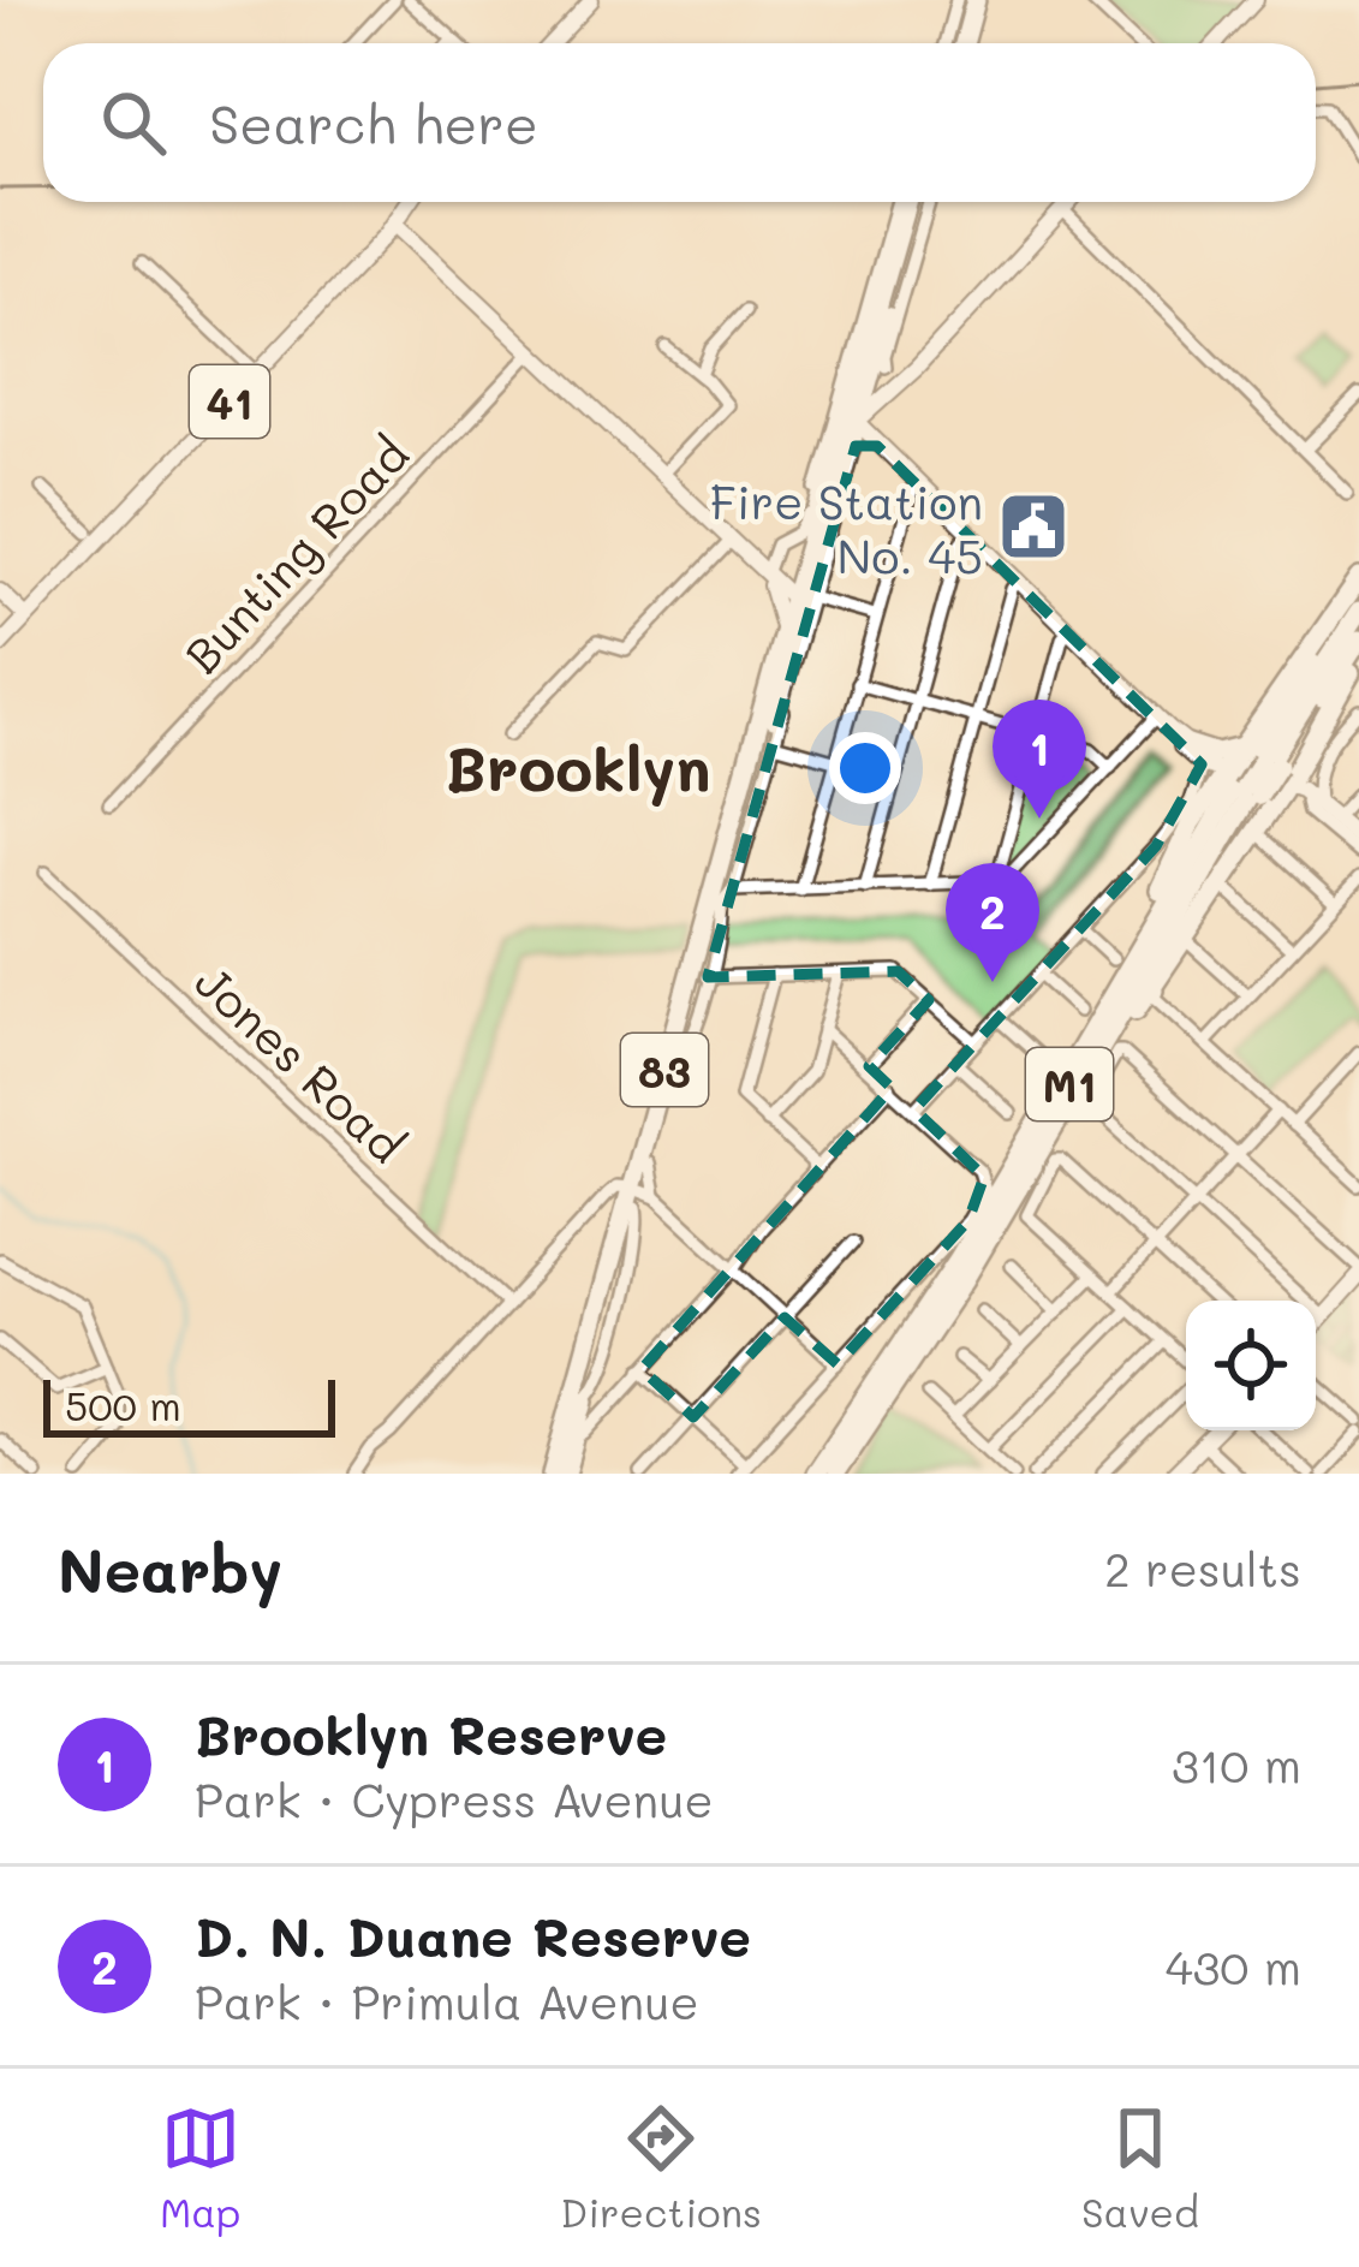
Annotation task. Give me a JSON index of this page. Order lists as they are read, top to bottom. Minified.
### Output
{"streets":{"highway":["83","M1"],"main road":["41"],"street":["Bunting Road","Jones Road"]},"districts":["Brooklyn"],"places":{"public building":["Fire Station No. 45"]},"scale_bar":"500 m","page":{"search":"Search here","pins":["1","2"],"scale":"500 m","heading":["Nearby","2 results"],"list":[{"mark":"1","name":"Brooklyn Reserve","note":"Park · Cypress Avenue","value":"310 m"},{"mark":"2","name":"D. N. Duane Reserve","note":"Park · Primula Avenue","value":"430 m"}],"nav":["Map","Directions","Saved"]}}
